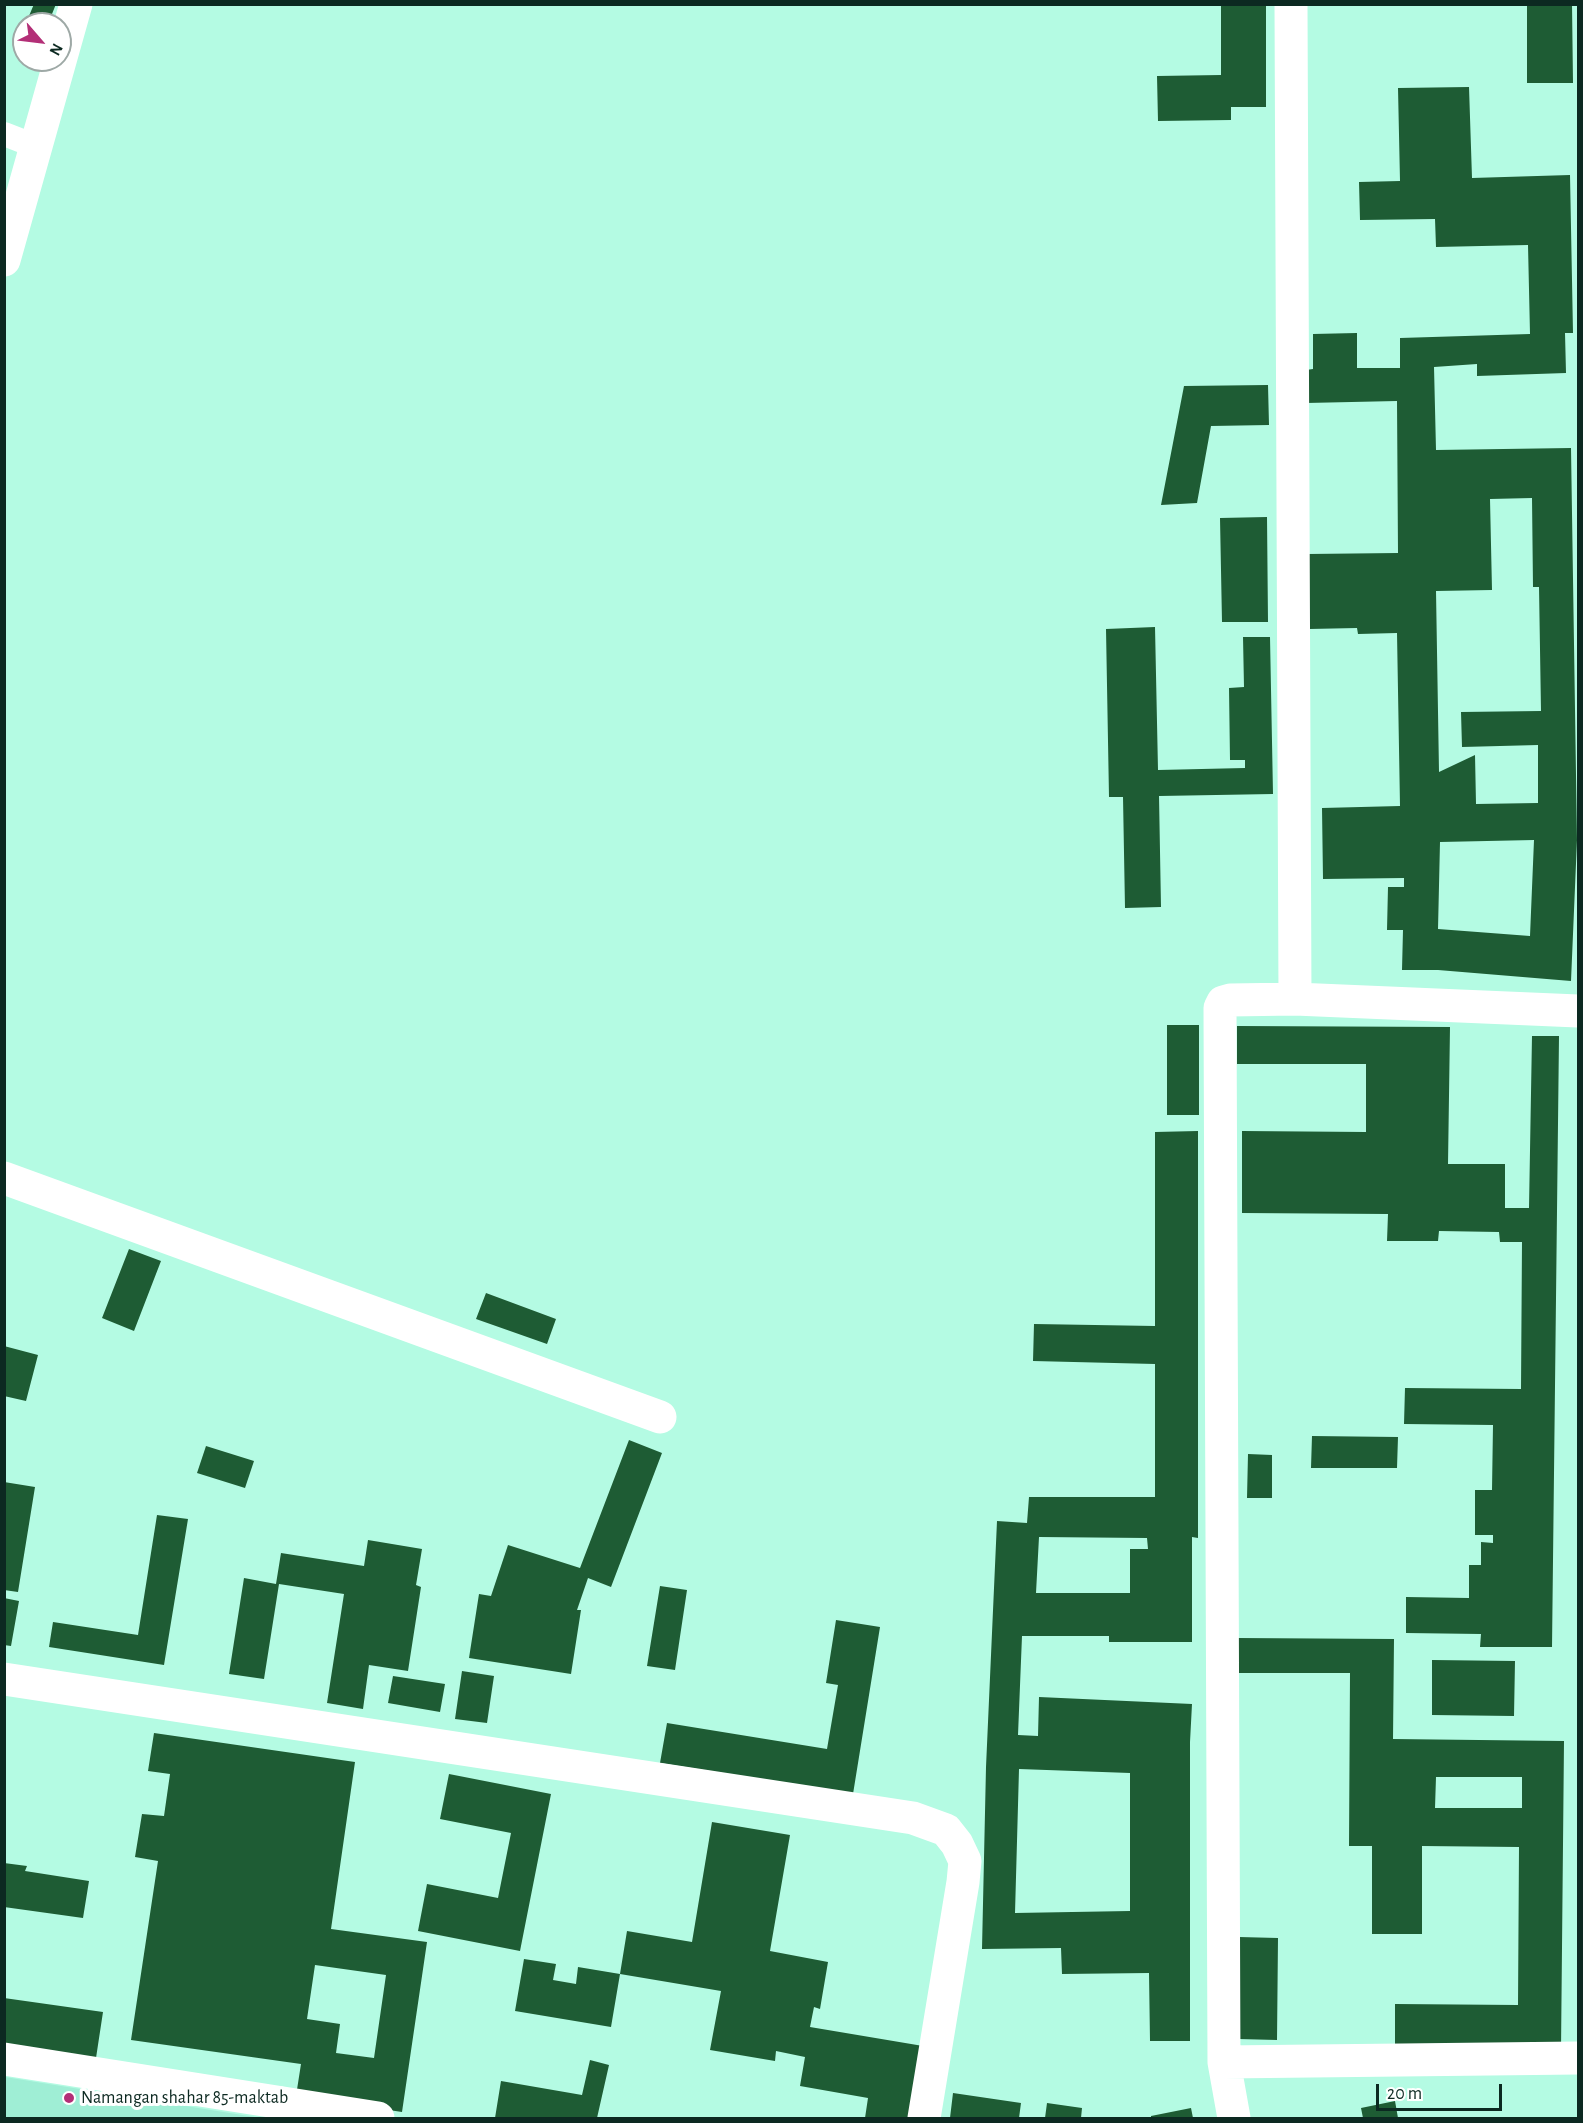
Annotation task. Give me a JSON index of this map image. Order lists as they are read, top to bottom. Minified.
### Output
{"places":["Namangan shahar 85-maktab"],"scale_bar":"20 m","north":"bottom right"}
